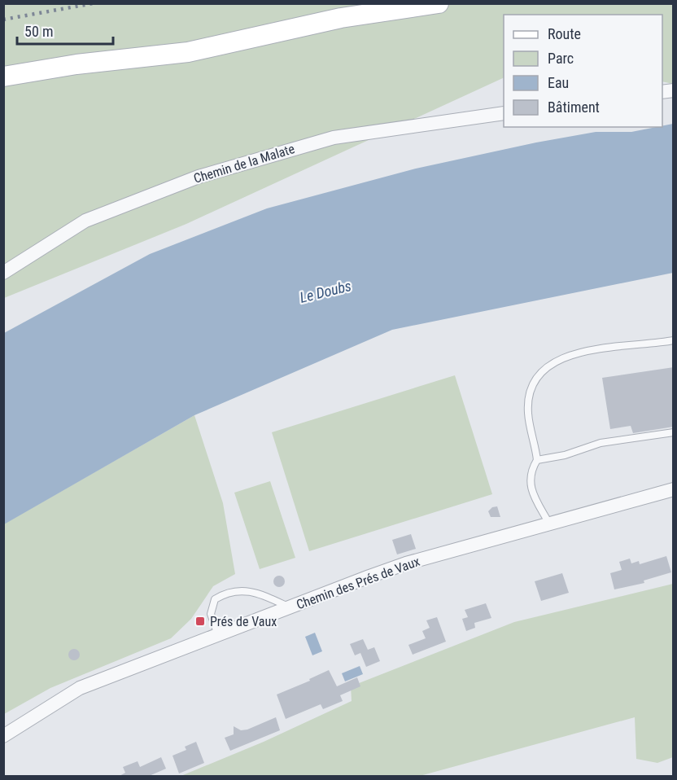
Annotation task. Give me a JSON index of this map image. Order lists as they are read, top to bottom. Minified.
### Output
{"streets":{"street":["Chemin de la Malate","Chemin des Prés de Vaux"]},"water":["Le Doubs"],"places":{"transit":["Prés de Vaux"]},"legend":["Route","Parc","Eau","Bâtiment"],"scale_bar":"50 m"}
